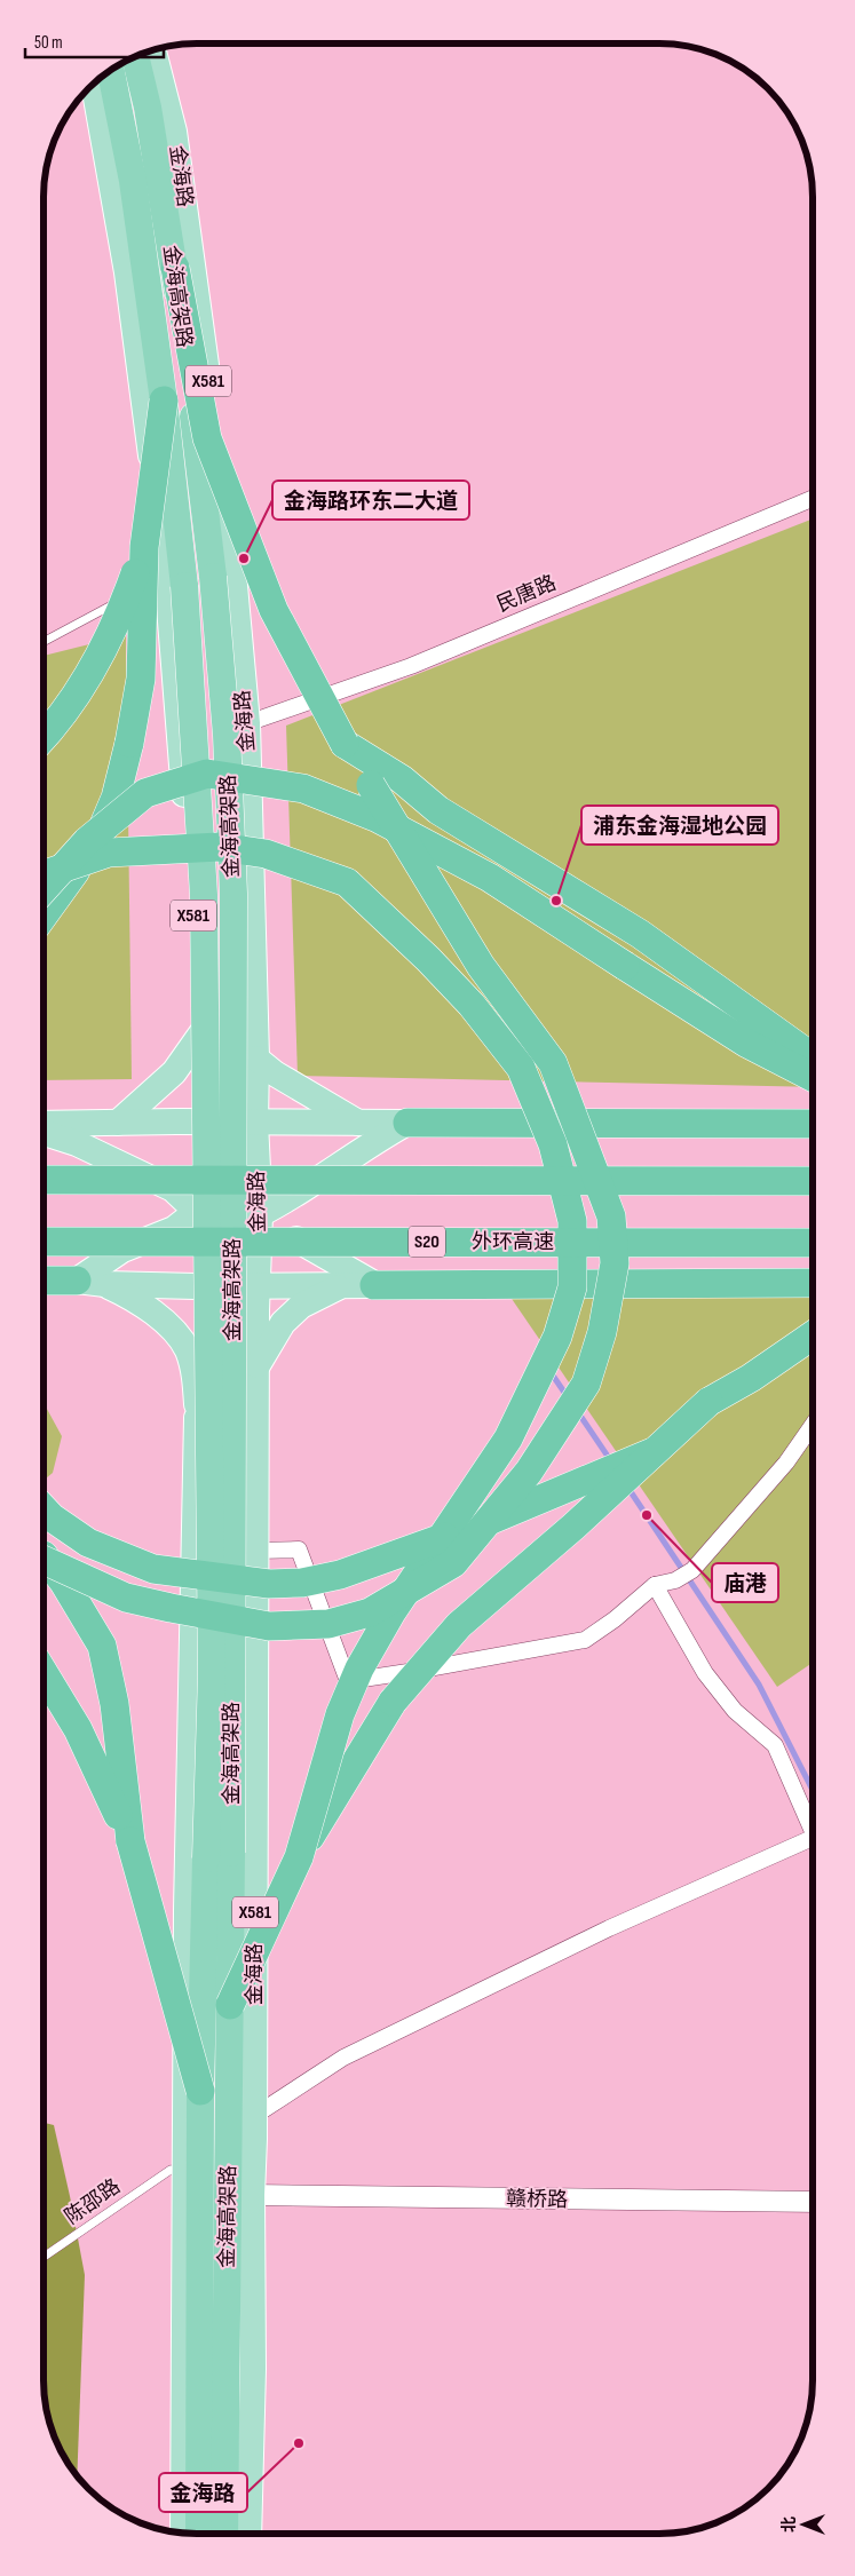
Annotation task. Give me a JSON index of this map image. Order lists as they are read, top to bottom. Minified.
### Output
{"streets":{"highway":["金海高架路","S20","外环高速"],"main road":["金海路","X581"],"street":["民唐路","赣桥路"],"lane":["陈邵路"]},"crossings":[["金海路","民唐路"],["金海路","赣桥路"]],"places":["金海路环东二大道","浦东金海湿地公园","庙港","金海路"],"scale_bar":"50 m","north":"left"}
